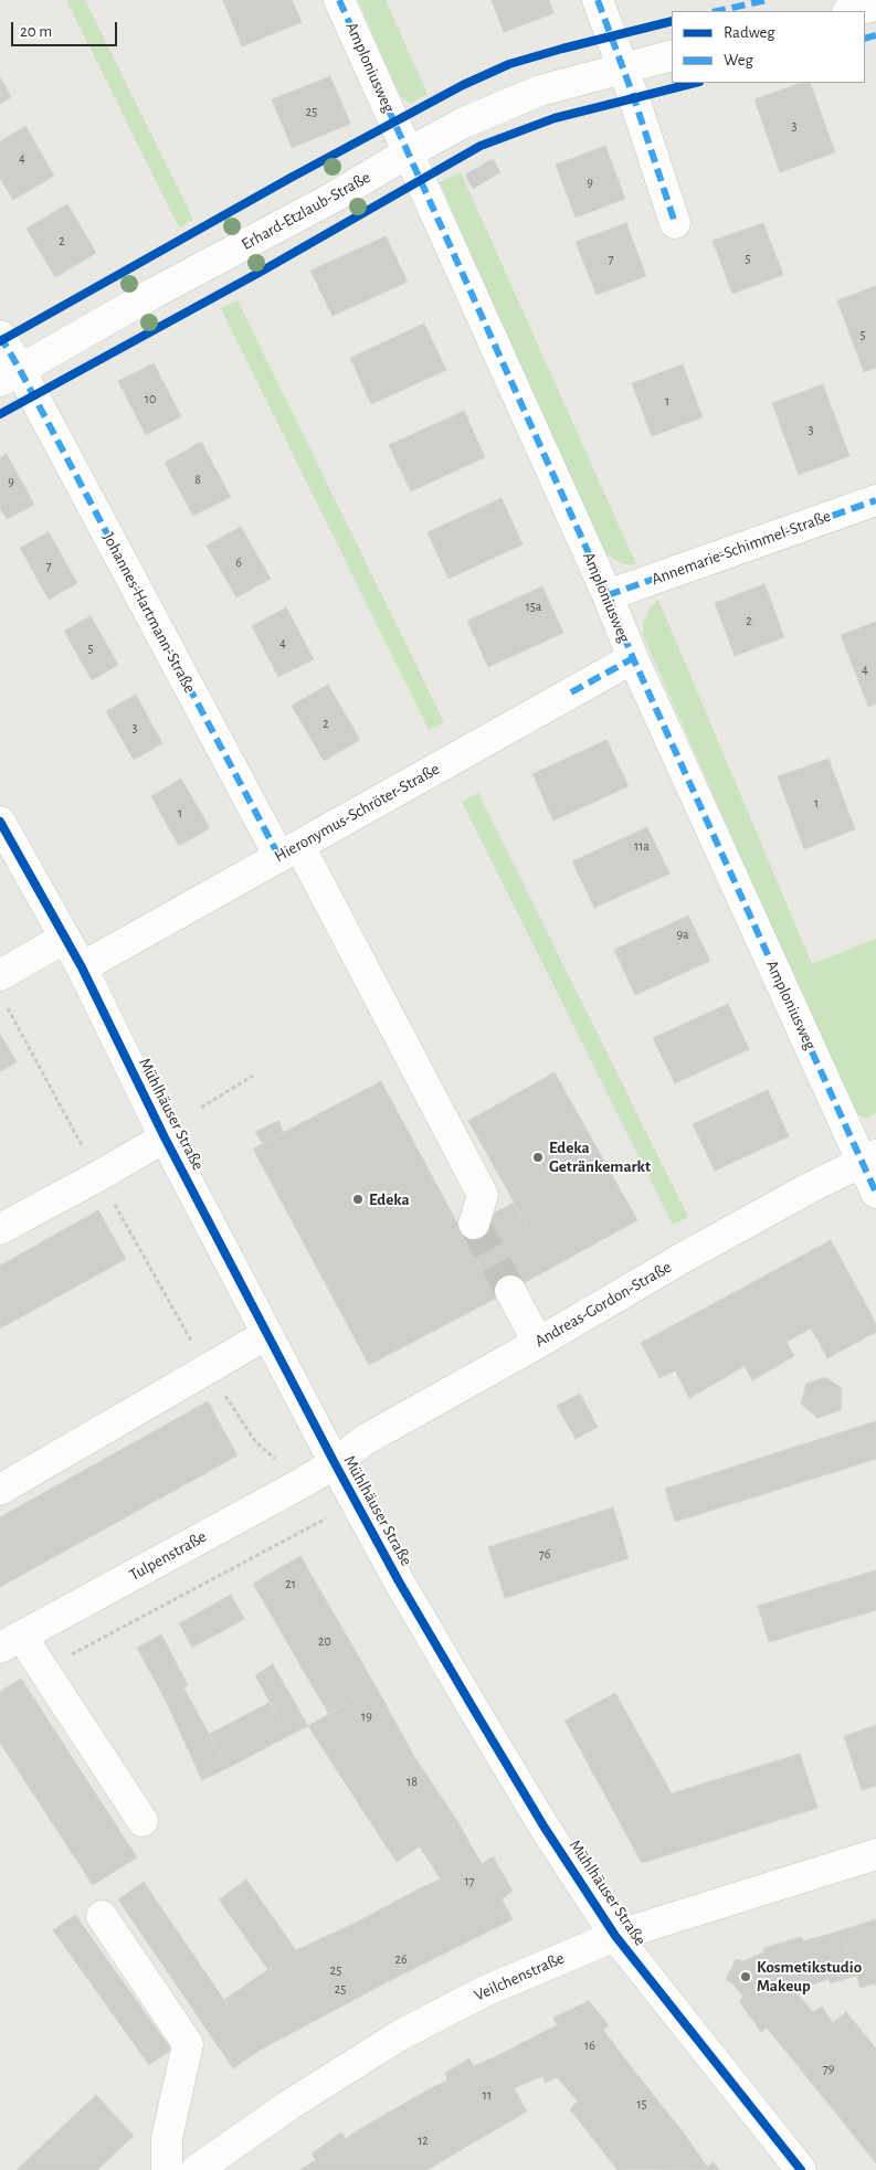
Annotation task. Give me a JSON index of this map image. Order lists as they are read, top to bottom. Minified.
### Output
{"streets":{"street":["Amploniusweg","Erhard-Etzlaub-Straße","Annemarie-Schimmel-Straße","Johannes-Hartmann-Straße","Hieronymus-Schröter-Straße","Mühlhäuser Straße","Andreas-Gordon-Straße","Tulpenstraße","Veilchenstraße"]},"crossings":[["Amploniusweg","Erhard-Etzlaub-Straße"],["Amploniusweg","Annemarie-Schimmel-Straße"],["Amploniusweg","Hieronymus-Schröter-Straße"],["Amploniusweg","Andreas-Gordon-Straße"],["Erhard-Etzlaub-Straße","Johannes-Hartmann-Straße"],["Johannes-Hartmann-Straße","Hieronymus-Schröter-Straße"],["Hieronymus-Schröter-Straße","Mühlhäuser Straße"],["Mühlhäuser Straße","Andreas-Gordon-Straße"],["Mühlhäuser Straße","Tulpenstraße"],["Mühlhäuser Straße","Veilchenstraße"],["Andreas-Gordon-Straße","Tulpenstraße"]],"places":["Edeka Getränkemarkt","Edeka","Kosmetikstudio Makeup"],"house_numbers":["25","3","4","9","2","7","5","5","10","1","3","8","9","6","7","15a","2","4","5","4","2","3","1","1","11a","9a","76","21","20","19","18","17","26","25","25","16","79","11","15","12"],"legend":["Radweg","Weg"],"scale_bar":"20 m"}
